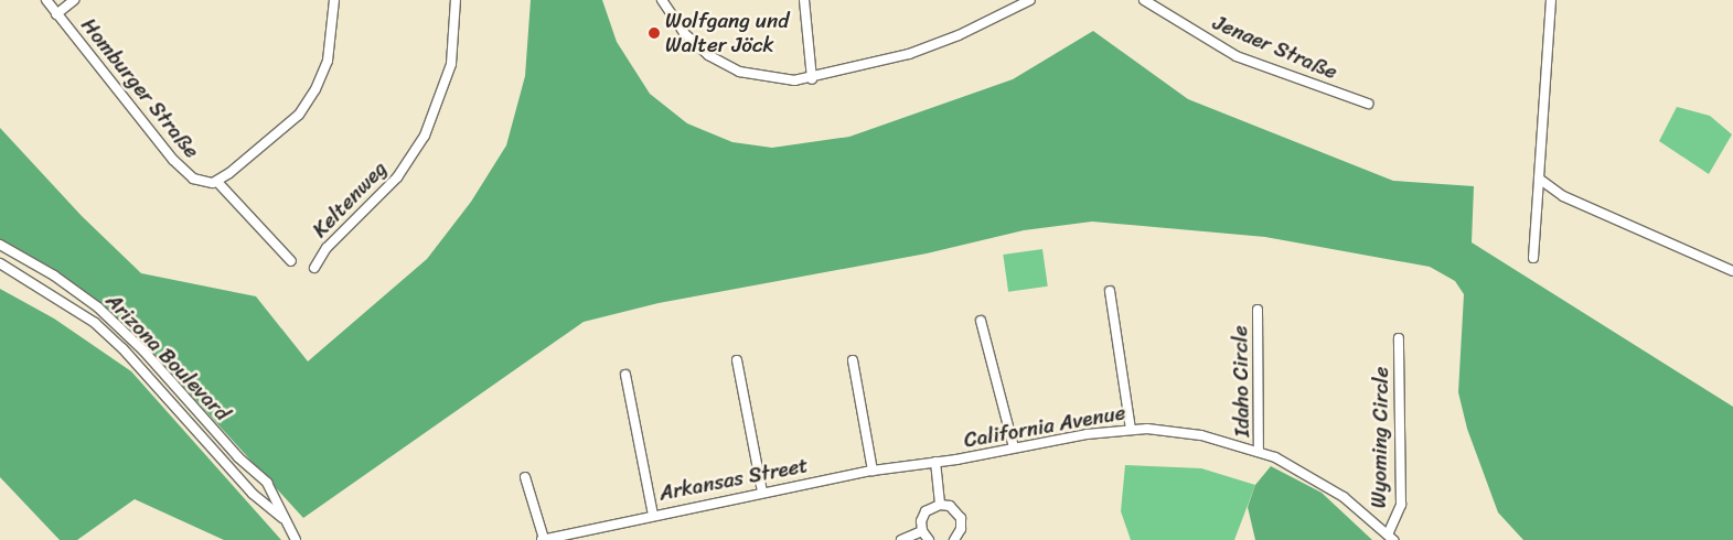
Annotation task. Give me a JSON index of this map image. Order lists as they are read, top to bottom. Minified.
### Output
{"streets":{"street":["Jenaer Straße","Homburger Straße","Keltenweg","Arizona Boulevard","Idaho Circle","California Avenue","Wyoming Circle","Arkansas Street"]},"crossings":[["Idaho Circle","California Avenue"],["California Avenue","Wyoming Circle"],["California Avenue","Arkansas Street"]],"places":["Wolfgang und Walter Jöck"]}
